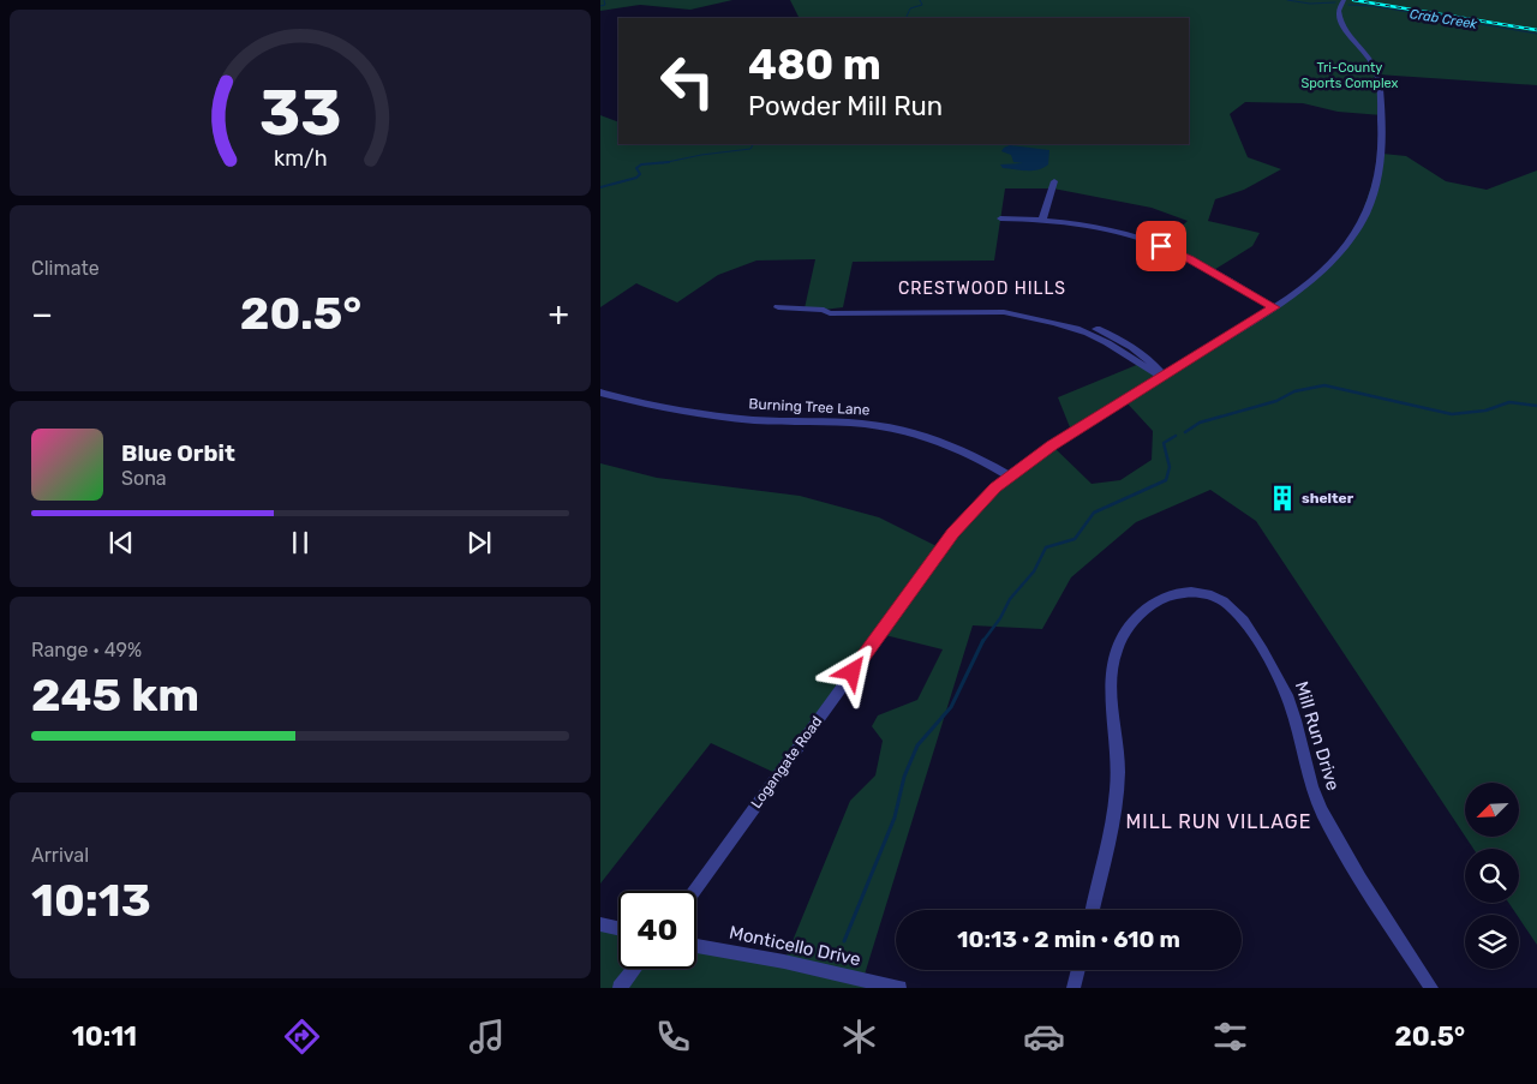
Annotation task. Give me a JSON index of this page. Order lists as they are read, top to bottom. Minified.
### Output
{"streets":{"street":["Burning Tree Lane","Mill Run Drive","Logangate Road","Monticello Drive"]},"crossings":[["Burning Tree Lane","Logangate Road"]],"districts":["CRESTWOOD HILLS","MILL RUN VILLAGE"],"water":["Crab Creek"],"parks":["Tri-County Sports Complex"],"places":{"building":["shelter"]},"north":"bottom left","page":{"turn":["480 m","Powder Mill Run"],"tile":["Climate",["Range · 49%","245 km"],["Arrival","10:13"]],"heat":["−","20.5°","+"],"song":["Blue Orbit","Sona"],"limit":"40","trip":"10:13 · 2 min · 610 m","tabs":["10:11","20.5°"],"gauge":["33","km/h"]}}
